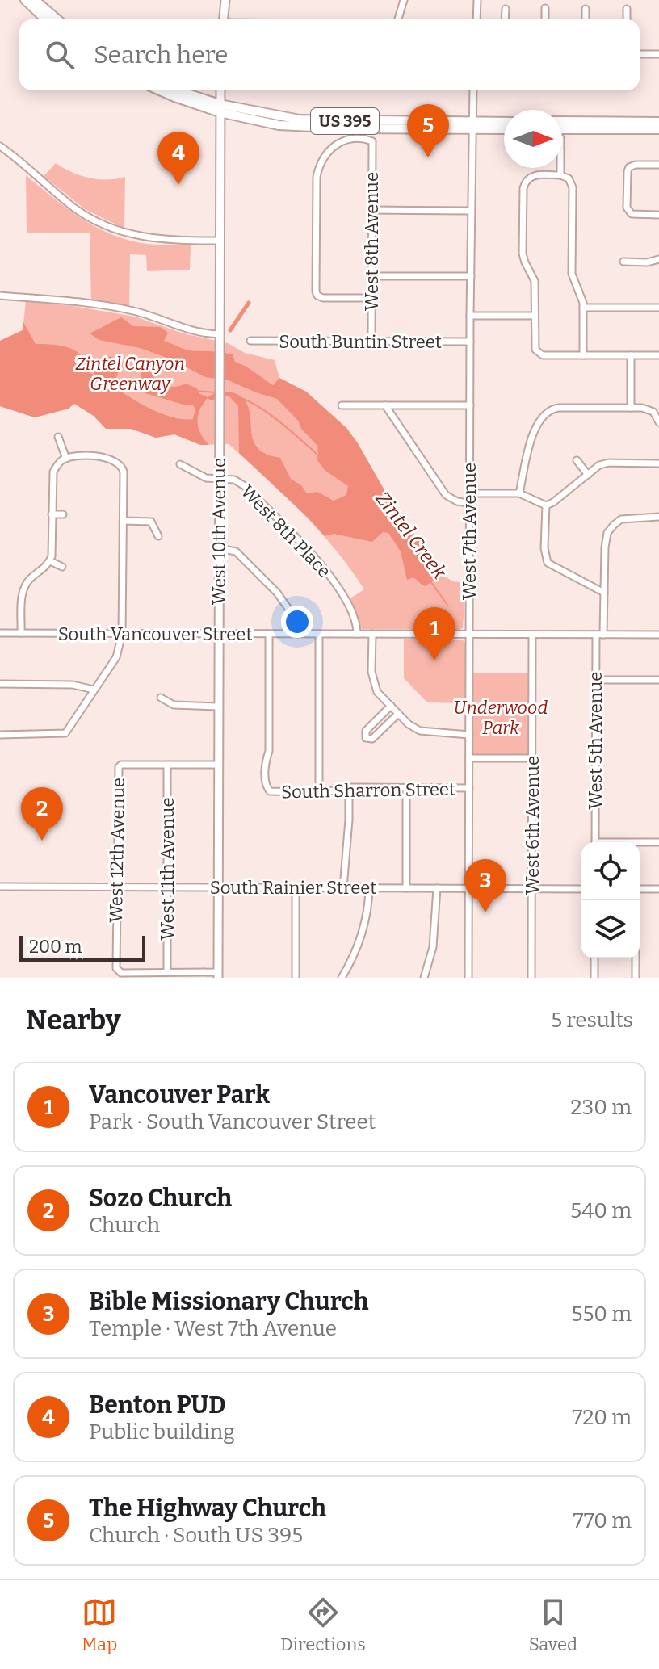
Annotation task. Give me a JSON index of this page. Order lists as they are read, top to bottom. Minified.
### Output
{"streets":{"highway":["US 395"],"main road":["West 10th Avenue"],"street":["West 8th Avenue","South Buntin Street","West 8th Place","West 7th Avenue","South Vancouver Street","West 5th Avenue","South Sharron Street","West 6th Avenue","West 12th Avenue","West 11th Avenue","South Rainier Street"]},"crossings":[["US 395","West 10th Avenue"],["US 395","West 7th Avenue"],["West 8th Avenue","South Buntin Street"],["South Buntin Street","West 7th Avenue"],["West 10th Avenue","West 8th Place"],["West 10th Avenue","South Vancouver Street"],["West 10th Avenue","South Rainier Street"],["West 8th Place","South Vancouver Street"],["West 7th Avenue","South Vancouver Street"],["West 7th Avenue","South Sharron Street"],["West 7th Avenue","South Rainier Street"],["South Vancouver Street","West 5th Avenue"],["South Vancouver Street","South Sharron Street"],["South Vancouver Street","West 6th Avenue"],["West 6th Avenue","South Rainier Street"],["West 12th Avenue","West 11th Avenue"],["West 12th Avenue","South Rainier Street"],["West 11th Avenue","South Rainier Street"]],"water":["Zintel Creek"],"parks":["Zintel Canyon Greenway","Underwood Park"],"scale_bar":"200 m","north":"right","page":{"search":"Search here","pins":["5","4","1","2","3"],"scale":"200 m","heading":["Nearby","5 results"],"list":[{"mark":"1","name":"Vancouver Park","note":"Park · South Vancouver Street","value":"230 m"},{"mark":"2","name":"Sozo Church","note":"Church","value":"540 m"},{"mark":"3","name":"Bible Missionary Church","note":"Temple · West 7th Avenue","value":"550 m"},{"mark":"4","name":"Benton PUD","note":"Public building","value":"720 m"},{"mark":"5","name":"The Highway Church","note":"Church · South US 395","value":"770 m"}],"nav":["Map","Directions","Saved"]}}
